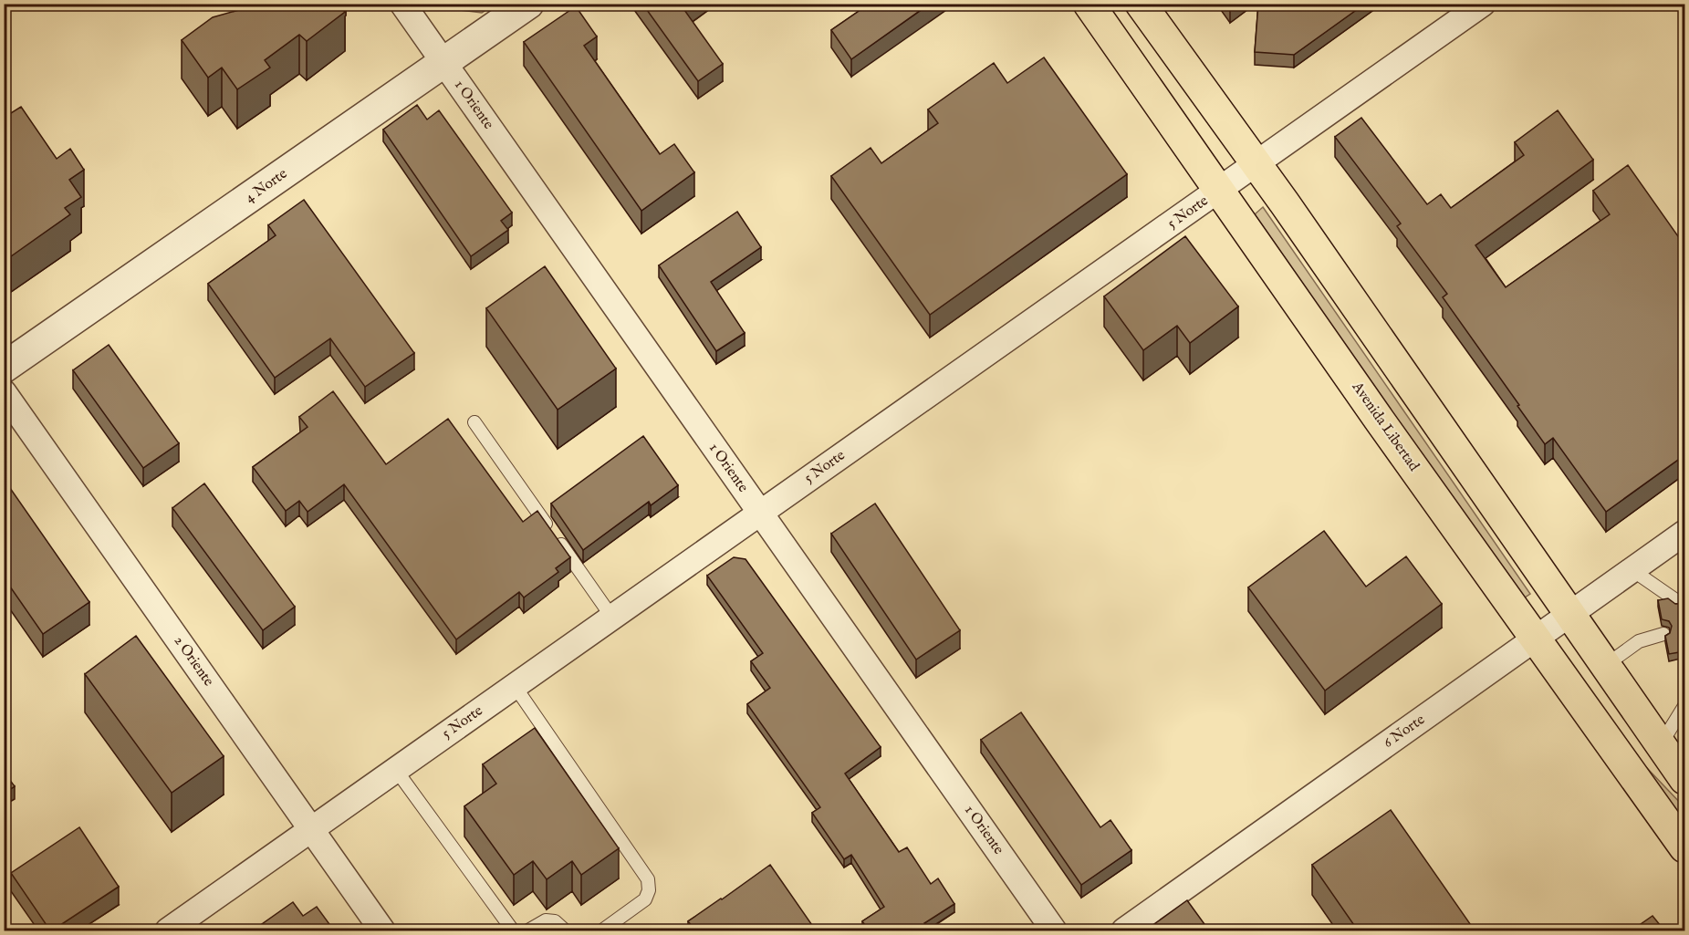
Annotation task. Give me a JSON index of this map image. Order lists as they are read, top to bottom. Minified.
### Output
{"streets":{"main road":["Avenida Libertad"],"street":["1 Oriente","4 Norte","5 Norte","2 Oriente","6 Norte"]},"crossings":[["1 Oriente","4 Norte"],["1 Oriente","5 Norte"],["5 Norte","Avenida Libertad"],["5 Norte","2 Oriente"],["Avenida Libertad","6 Norte"]]}
